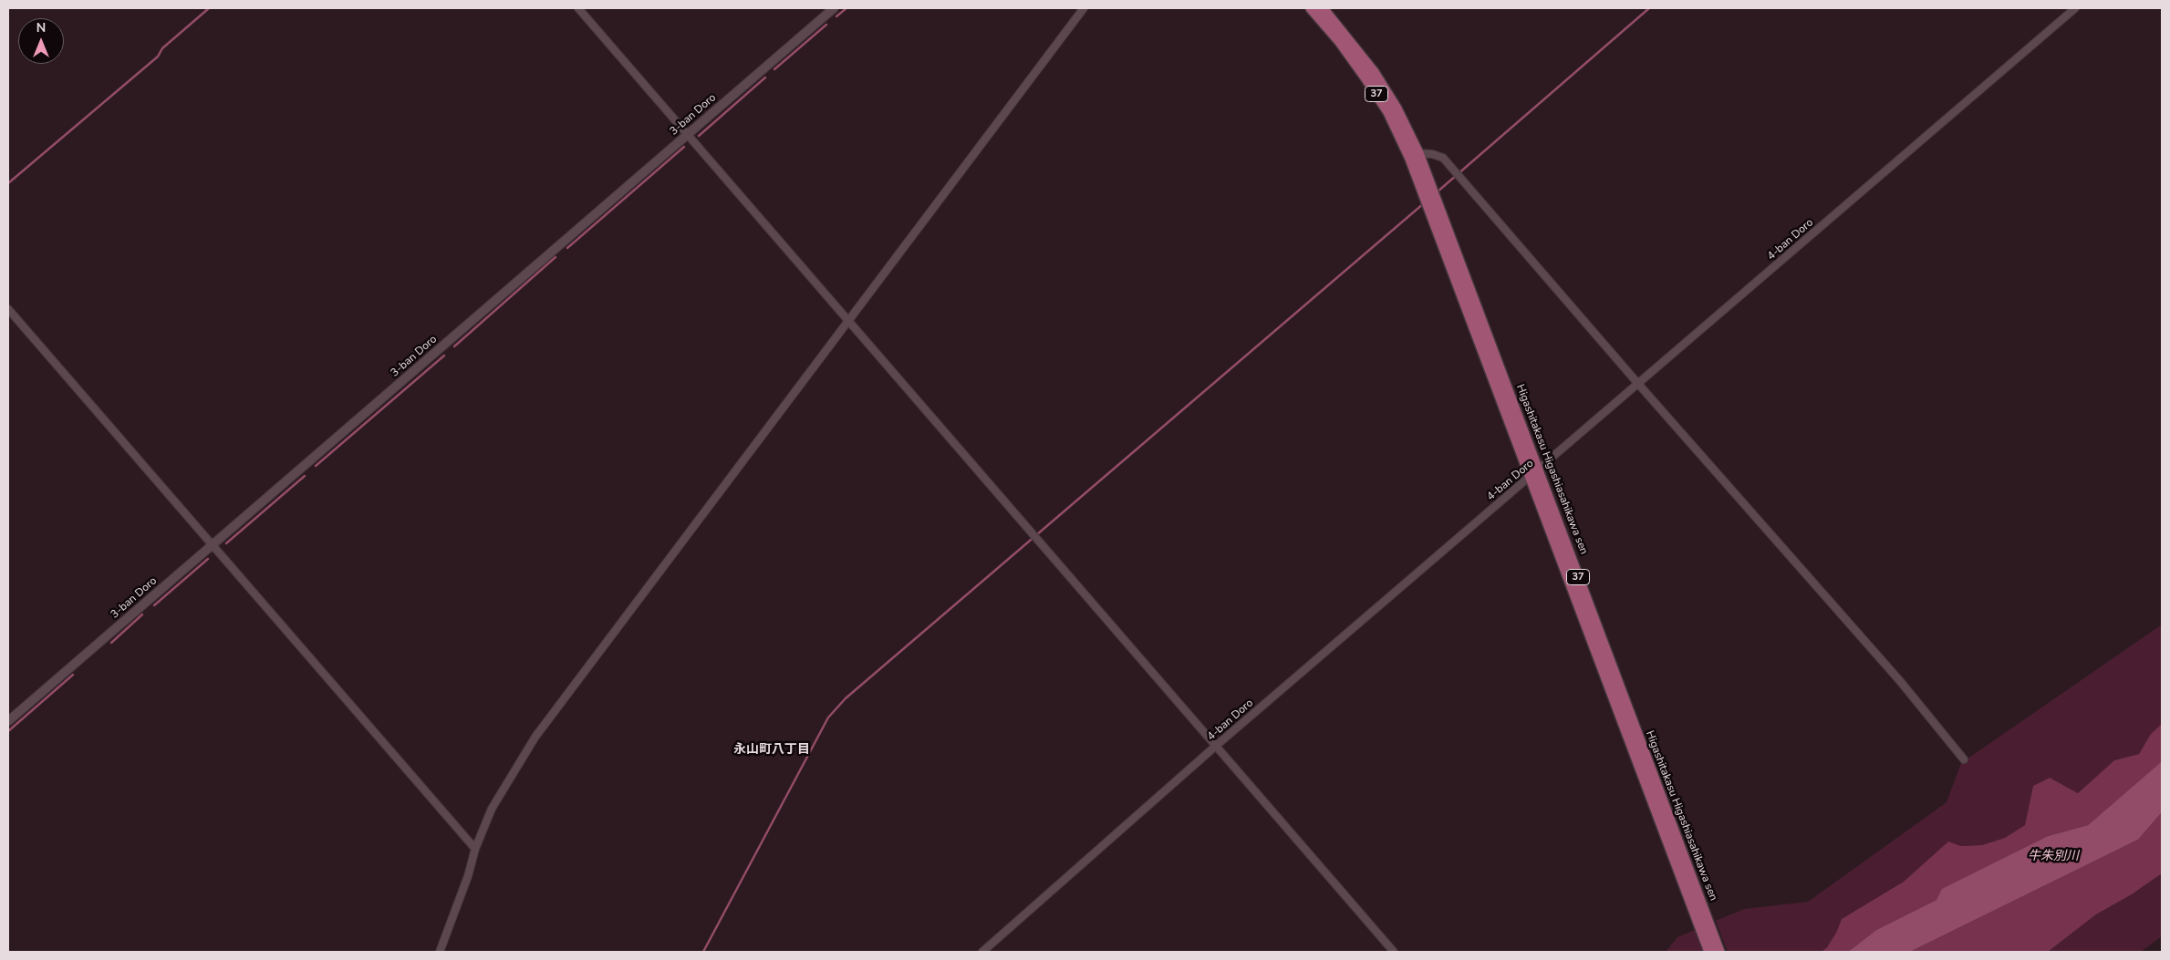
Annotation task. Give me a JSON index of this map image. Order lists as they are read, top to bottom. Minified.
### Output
{"streets":{"main road":["37","Higashitakasu Higashiasahikawa sen"],"street":["3-ban Doro","4-ban Doro"]},"crossings":[["37","Higashitakasu Higashiasahikawa sen"],["4-ban Doro","Higashitakasu Higashiasahikawa sen"]],"districts":["永山町八丁目"],"water":["牛朱別川"],"north":"top"}
